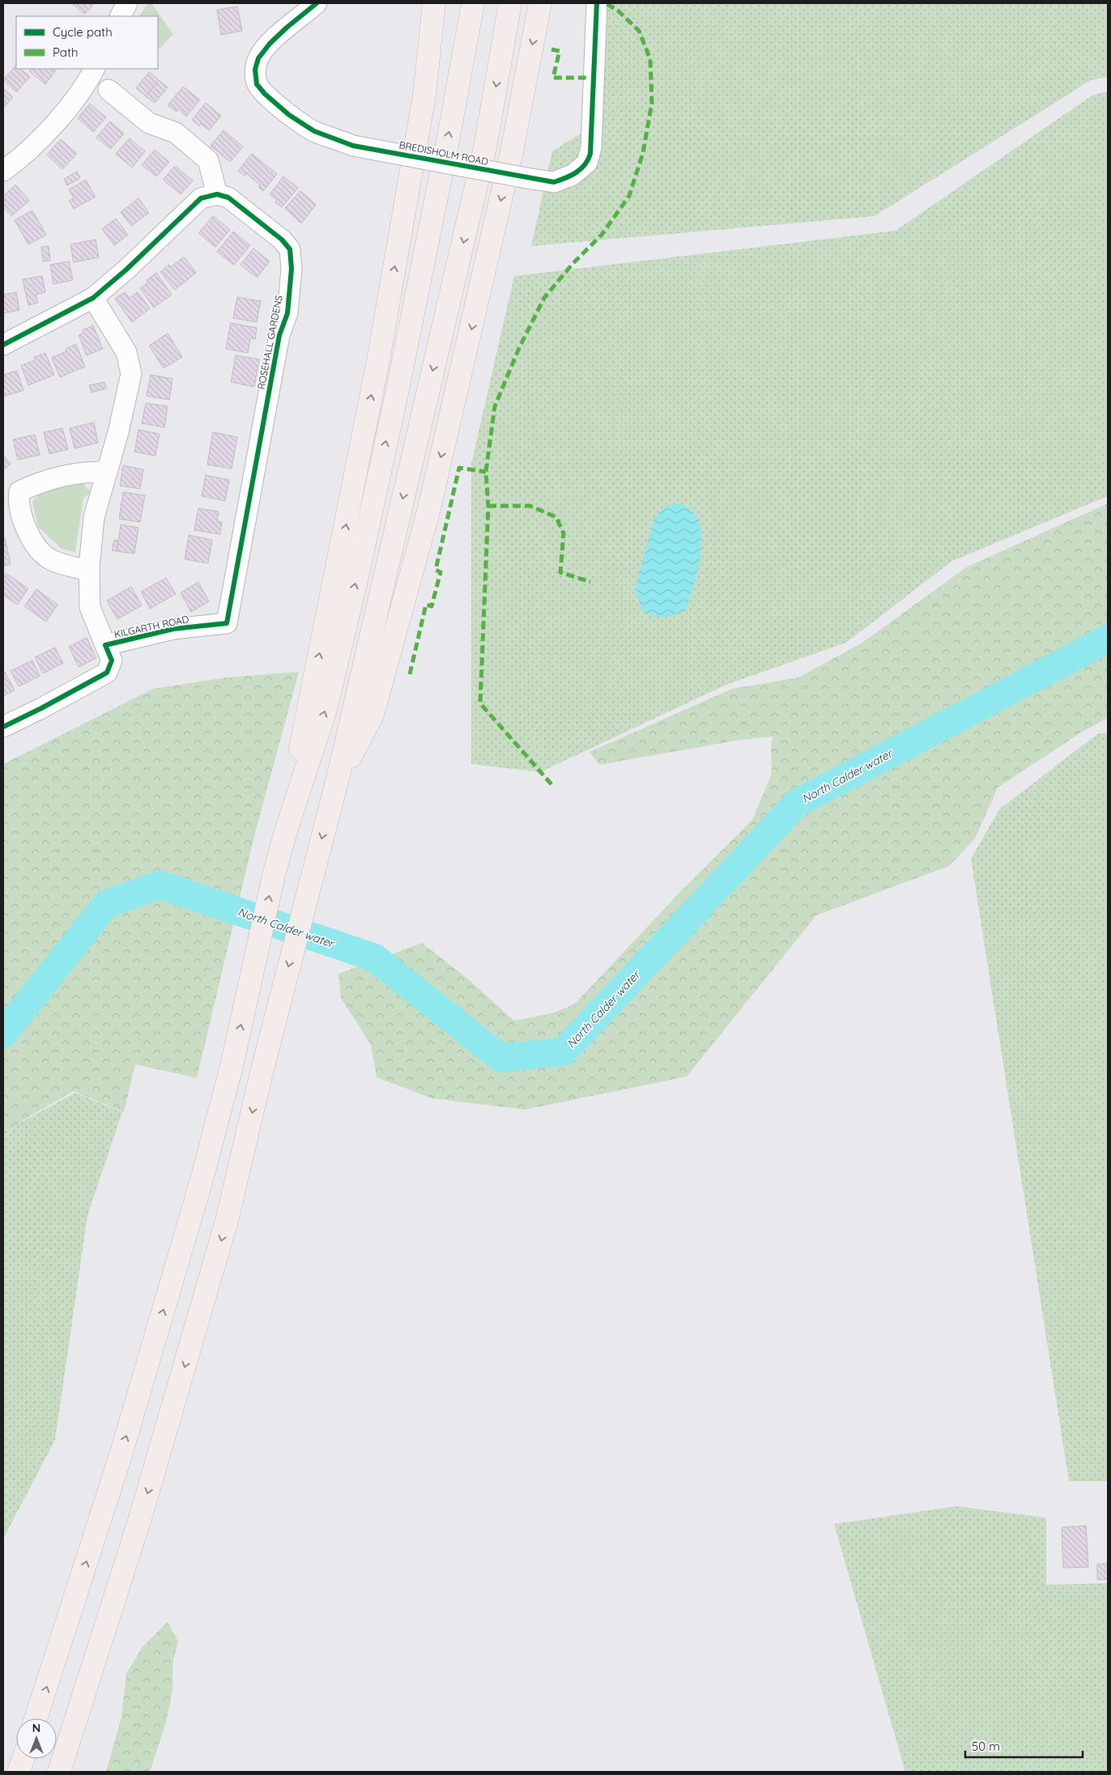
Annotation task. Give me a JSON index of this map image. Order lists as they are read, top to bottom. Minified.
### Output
{"streets":{"street":["BREDISHOLM ROAD","ROSEHALL GARDENS","KILGARTH ROAD"]},"crossings":[["ROSEHALL GARDENS","KILGARTH ROAD"]],"water":["North Calder water"],"legend":["Cycle path","Path"],"scale_bar":"50 m","north":"top"}
